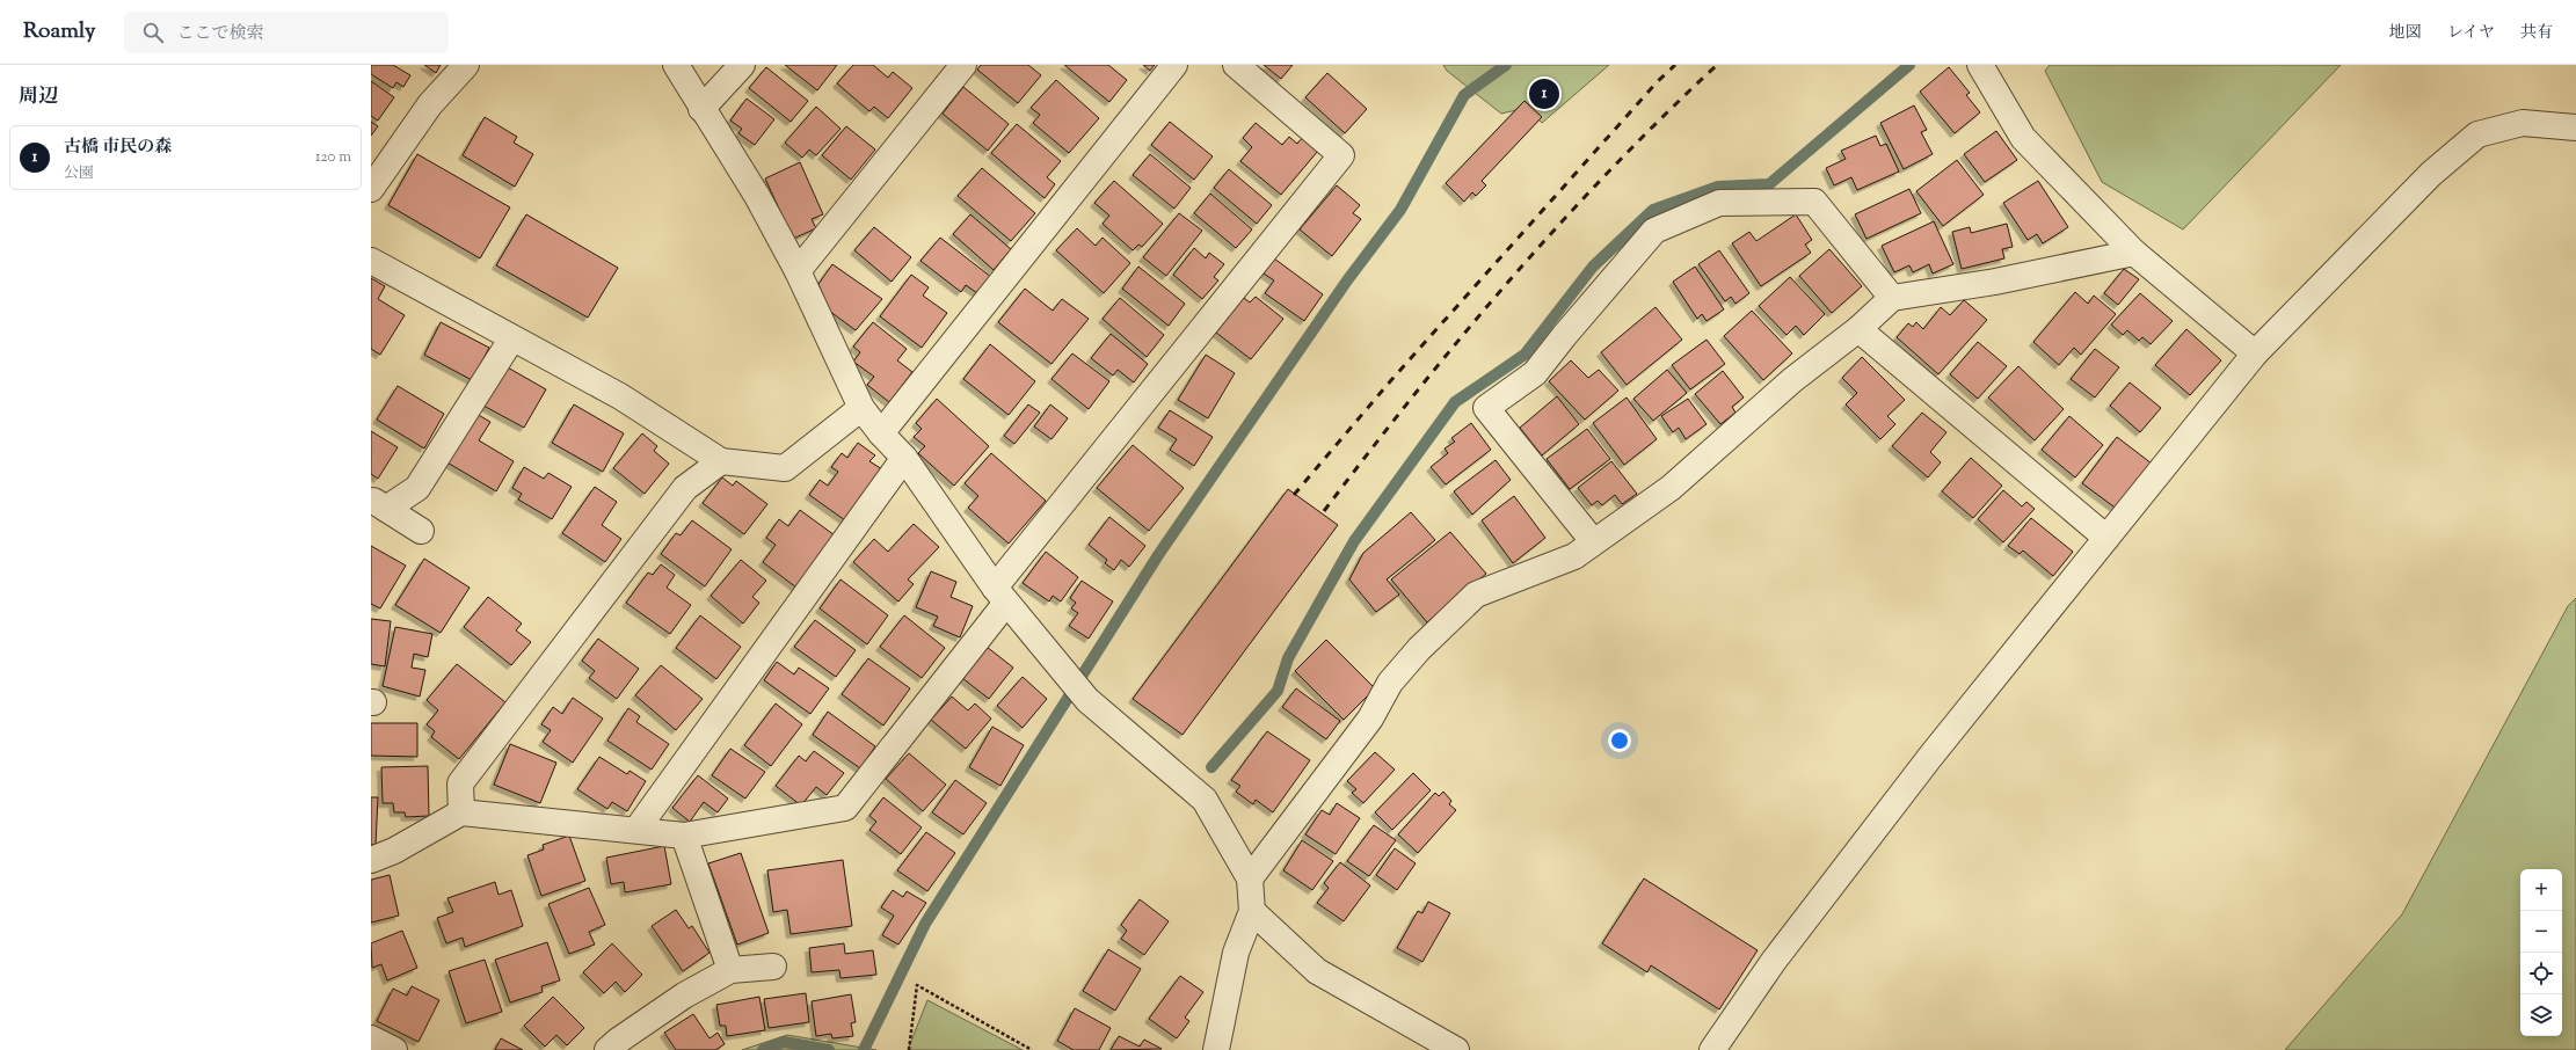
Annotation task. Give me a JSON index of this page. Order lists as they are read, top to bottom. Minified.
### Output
{"page":{"header":"Roamly","search":"ここで検索","nav":["地図","レイヤ","共有"],"heading":"周辺","pins":"1","list":[{"mark":"1","name":"古橋 市民の森","note":"公園","value":"120 m"}],"map_buttons":["+","−"]}}
